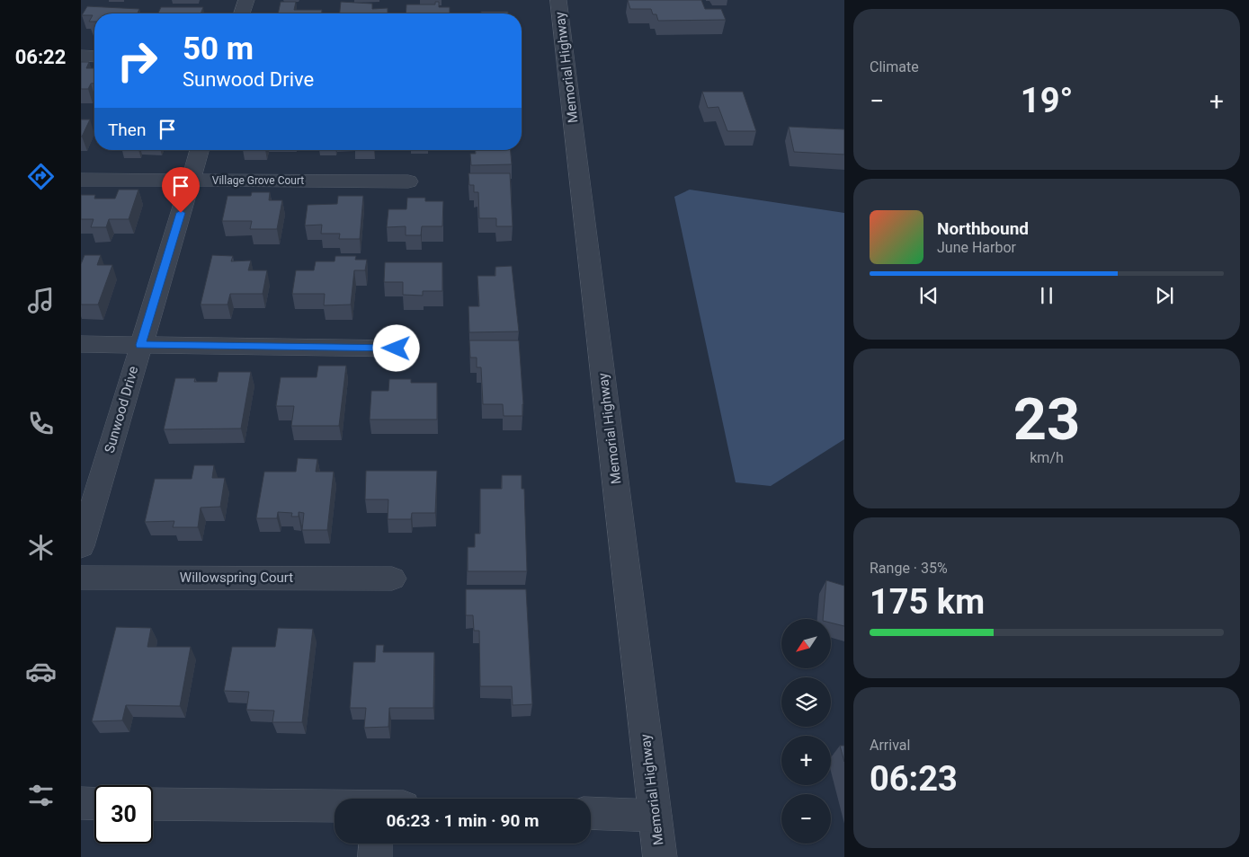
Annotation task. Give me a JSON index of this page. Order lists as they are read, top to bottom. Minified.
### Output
{"streets":{"street":["Memorial Highway","Village Grove Court","Sunwood Drive","Willowspring Court"]},"crossings":[["Village Grove Court","Sunwood Drive"]],"north":"bottom left","page":{"tabs":"06:22","tile":["Climate",["23","km/h"],["Range · 35%","175 km"],["Arrival","06:23"]],"turn":["50 m","Sunwood Drive"],"heat":["−","19°","+"],"then":"Then","song":["Northbound","June Harbor"],"map_buttons":["+","−"],"limit":"30","trip":"06:23 · 1 min · 90 m"}}
